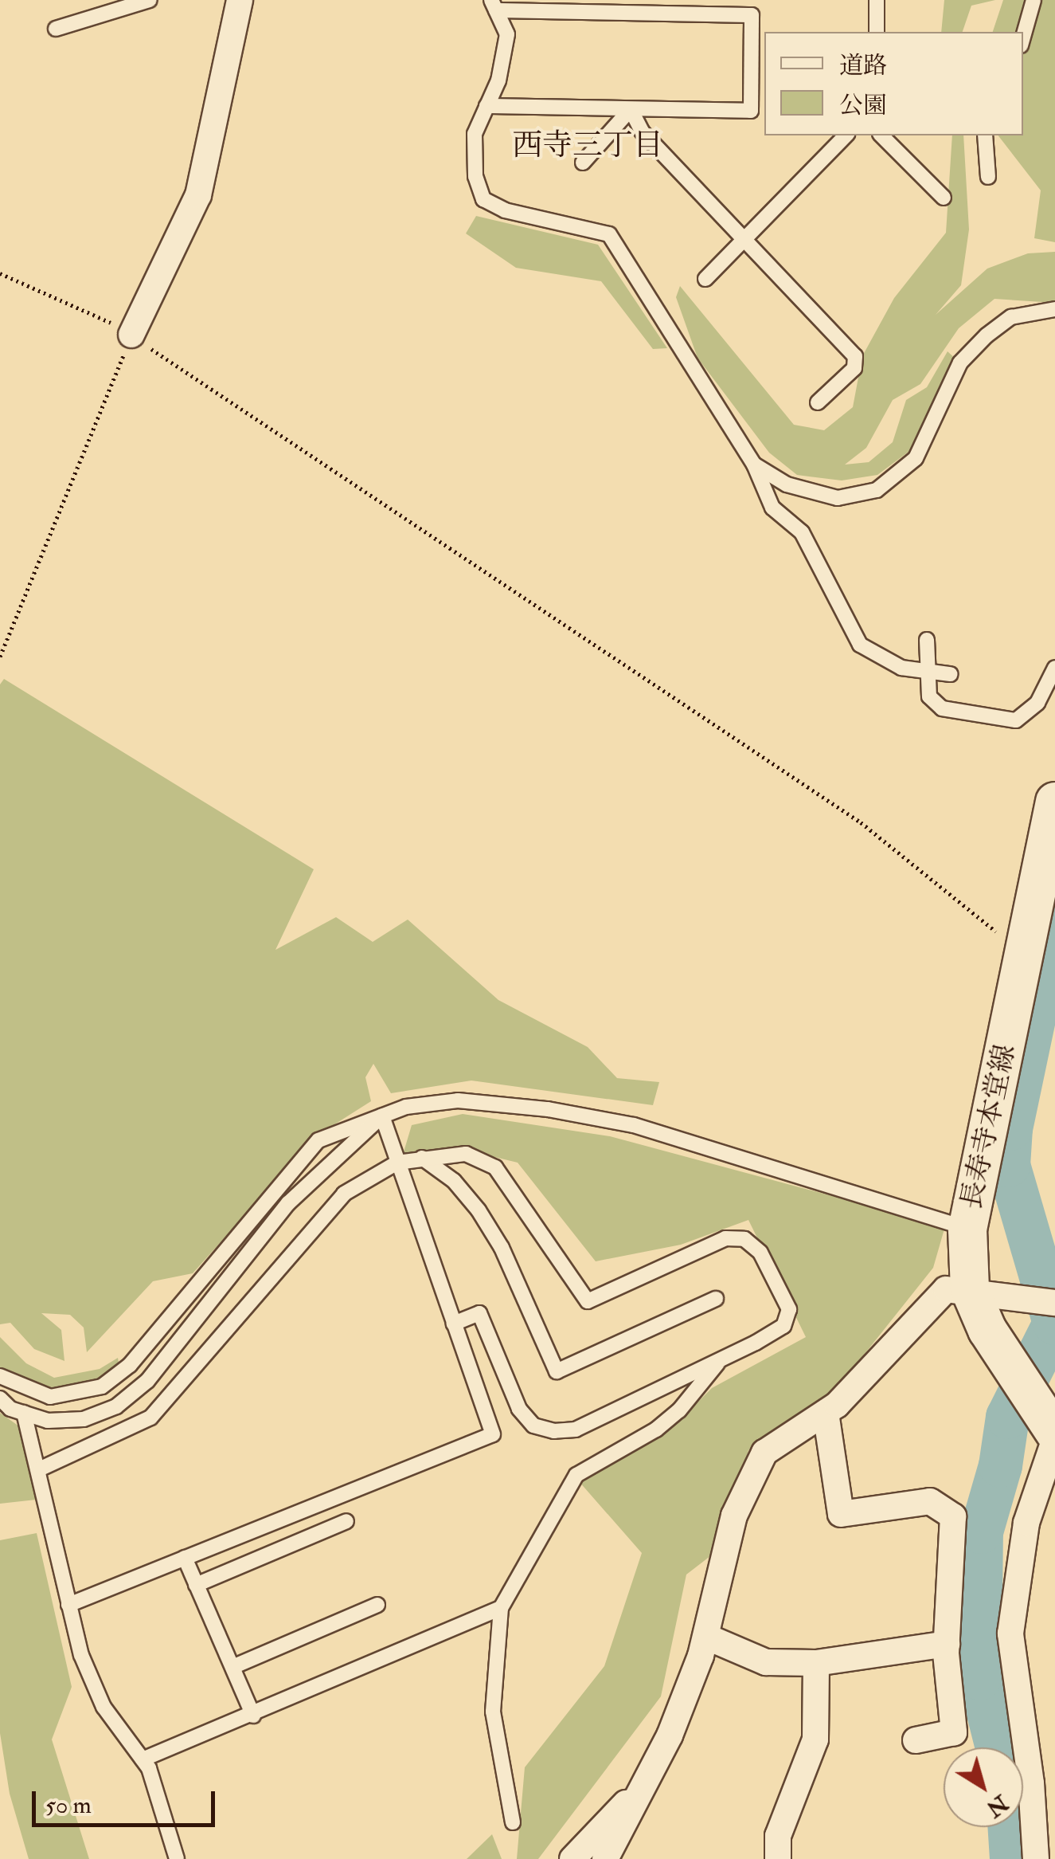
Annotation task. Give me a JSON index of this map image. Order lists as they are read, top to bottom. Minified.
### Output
{"streets":{"main road":["長寿寺本堂線"]},"districts":["西寺三丁目"],"legend":["道路","公園"],"scale_bar":"50 m","north":"bottom right"}
